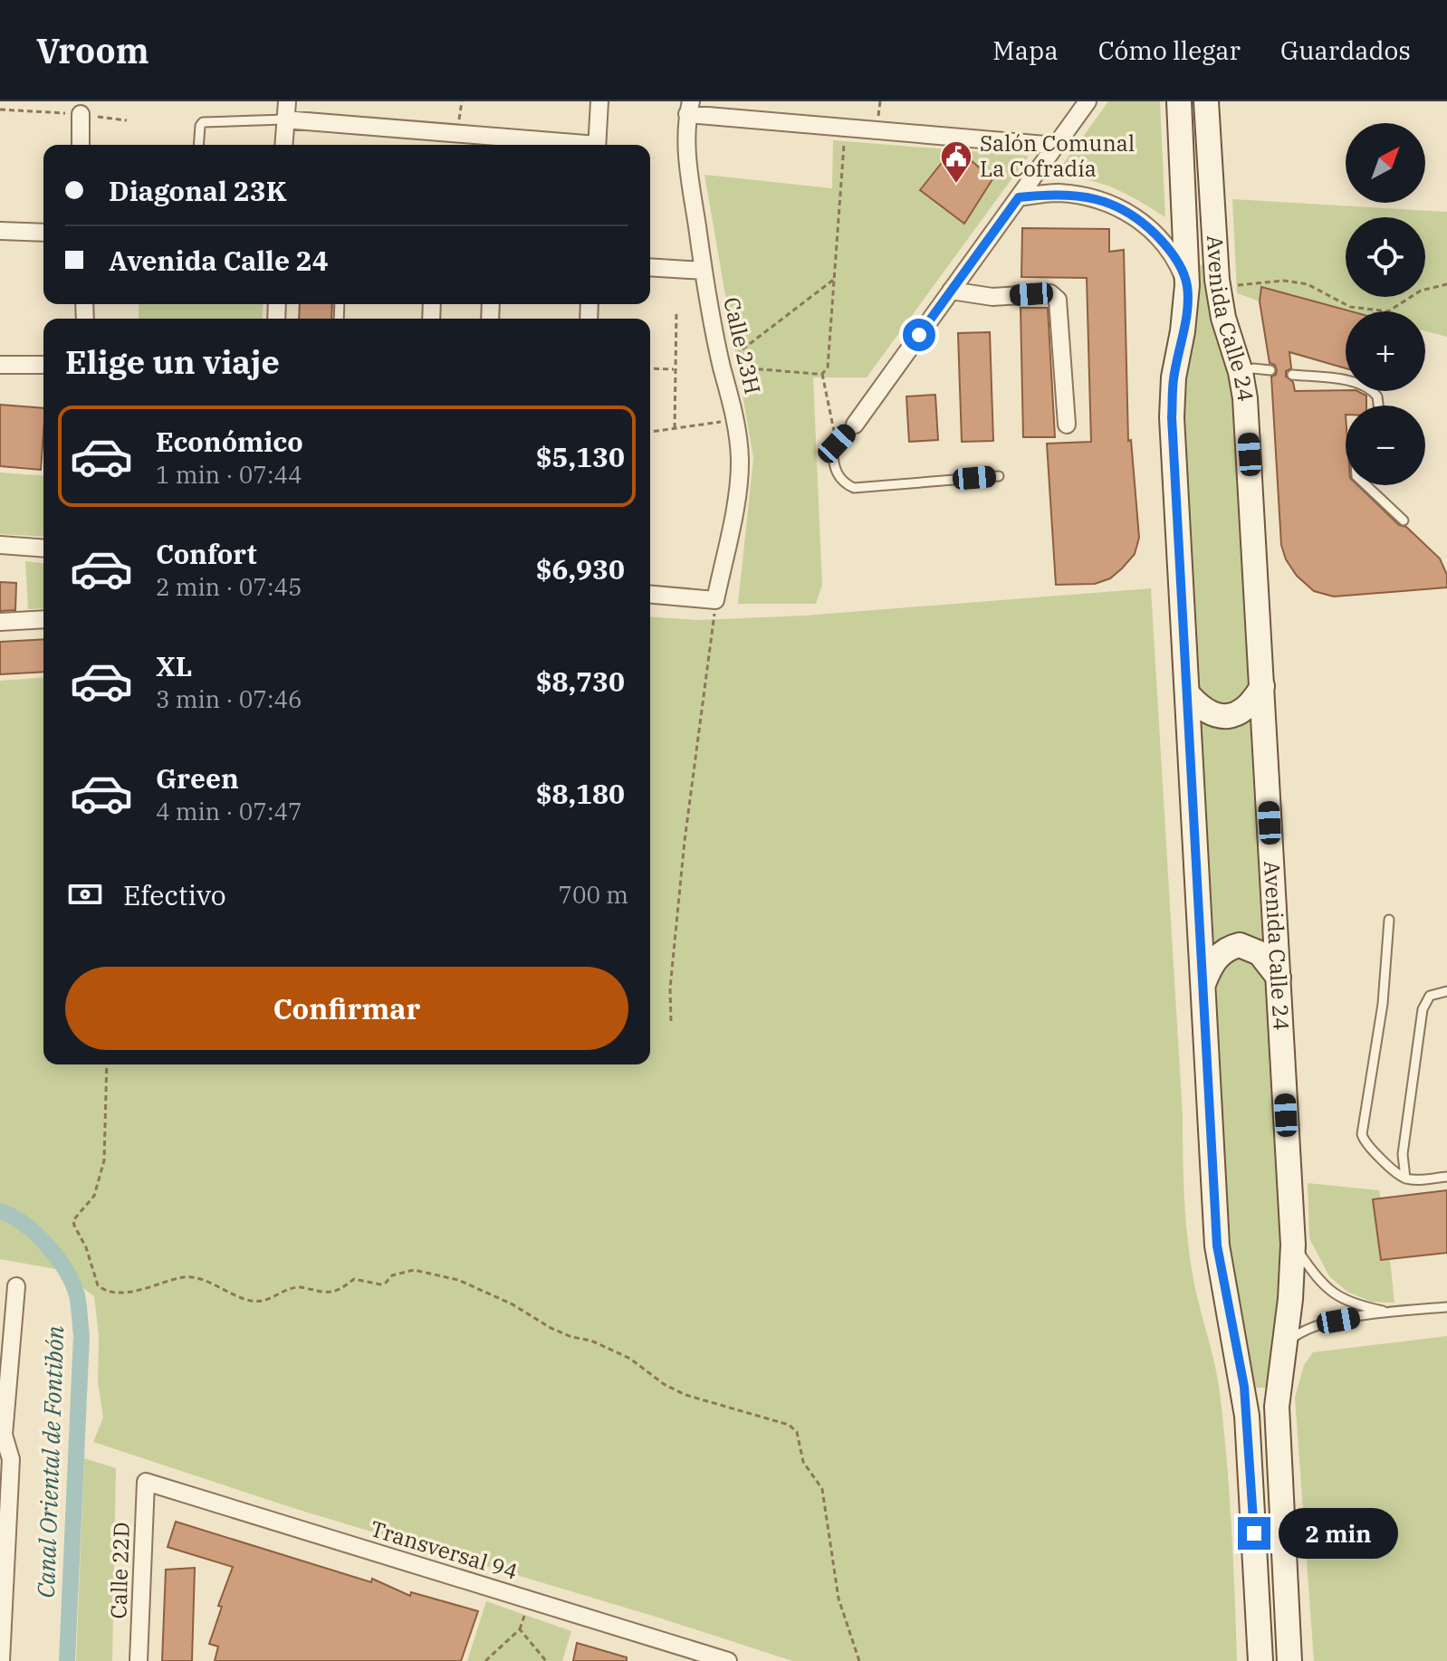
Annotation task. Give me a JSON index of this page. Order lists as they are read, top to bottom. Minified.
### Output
{"streets":{"main road":["Avenida Calle 24"],"street":["Calle 23H","Transversal 94","Calle 22D"]},"crossings":[["Transversal 94","Calle 22D"]],"water":["Canal Oriental de Fontibón"],"places":{"public building":["Salón Comunal La Cofradía"]},"north":"top right","page":{"header":"Vroom","nav":["Mapa","Cómo llegar","Guardados"],"map_buttons":["+","−"],"banner":["Diagonal 23K","Avenida Calle 24"],"heading":"Elige un viaje","list":[{"name":"Económico","note":"1 min · 07:44","value":"$5,130"},{"name":"Confort","note":"2 min · 07:45","value":"$6,930"},{"name":"XL","note":"3 min · 07:46","value":"$8,730"},{"name":"Green","note":"4 min · 07:47","value":"$8,180"}],"pay":["Efectivo","700 m"],"buttons":"Confirmar","bubble":"2 min"}}
